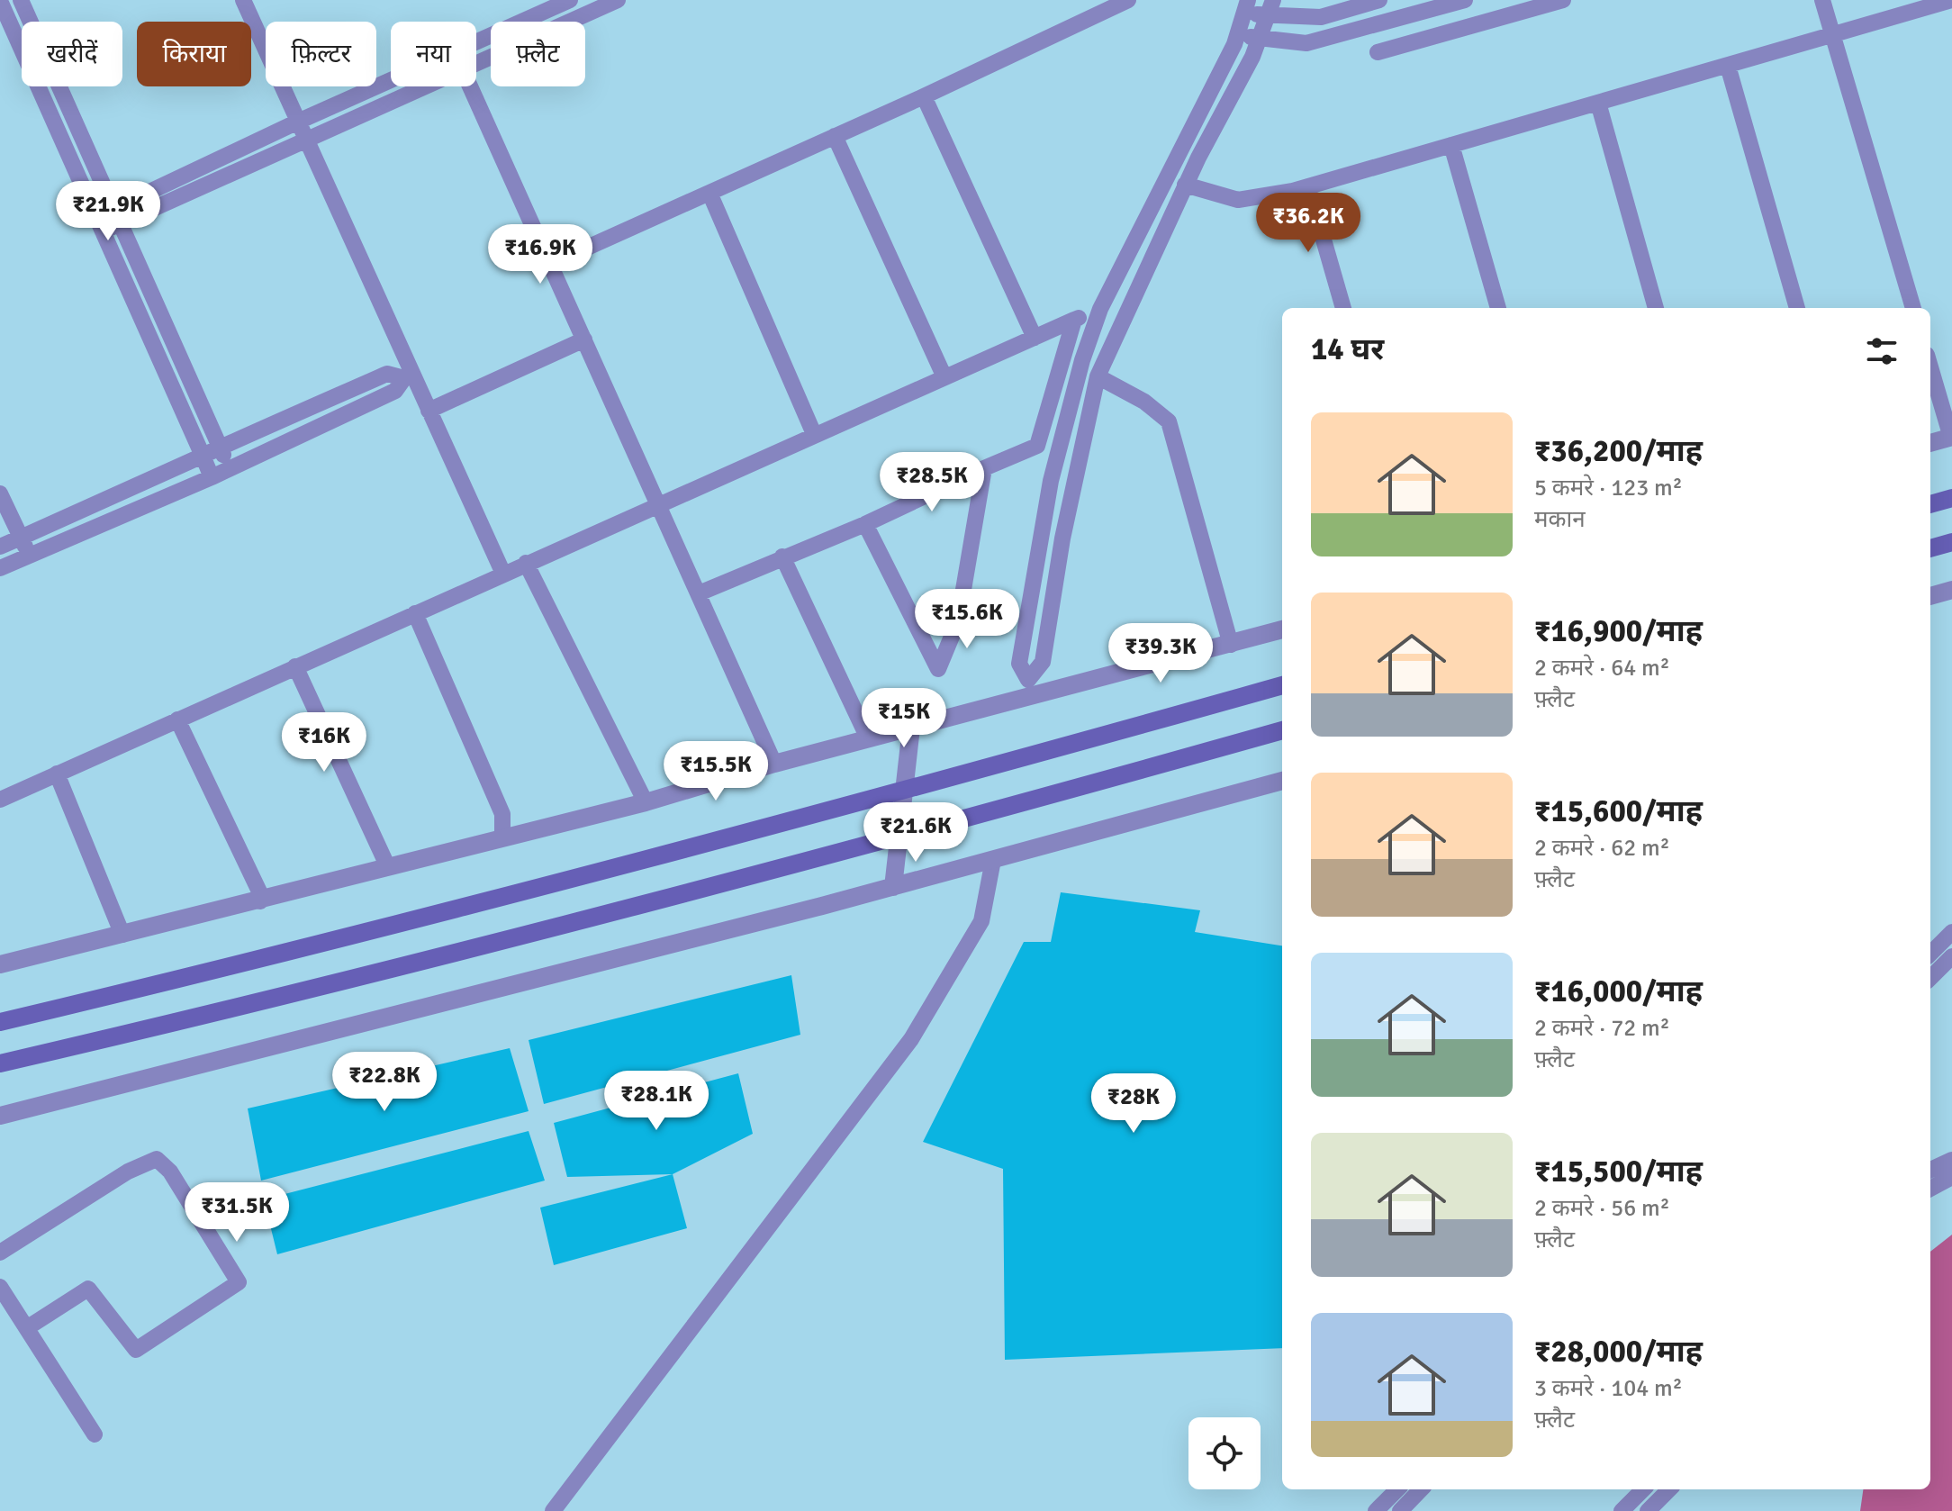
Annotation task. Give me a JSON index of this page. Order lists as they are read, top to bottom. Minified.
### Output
{"page":{"chip":["खरीदें","किराया","फ़िल्टर","नया","फ़्लैट"],"price":["₹21.9K","₹36.2K","₹16.9K","₹28.5K","₹15.6K","₹39.3K","₹15K","₹16K","₹15.5K","₹21.6K","₹22.8K","₹28.1K","₹28K","₹31.5K"],"heading":"14 घर","list":[{"name":"₹36,200/माह","note":"5 कमरे · 123 m² · मकान"},{"name":"₹16,900/माह","note":"2 कमरे · 64 m² · फ़्लैट"},{"name":"₹15,600/माह","note":"2 कमरे · 62 m² · फ़्लैट"},{"name":"₹16,000/माह","note":"2 कमरे · 72 m² · फ़्लैट"},{"name":"₹15,500/माह","note":"2 कमरे · 56 m² · फ़्लैट"},{"name":"₹28,000/माह","note":"3 कमरे · 104 m² · फ़्लैट"}]}}
